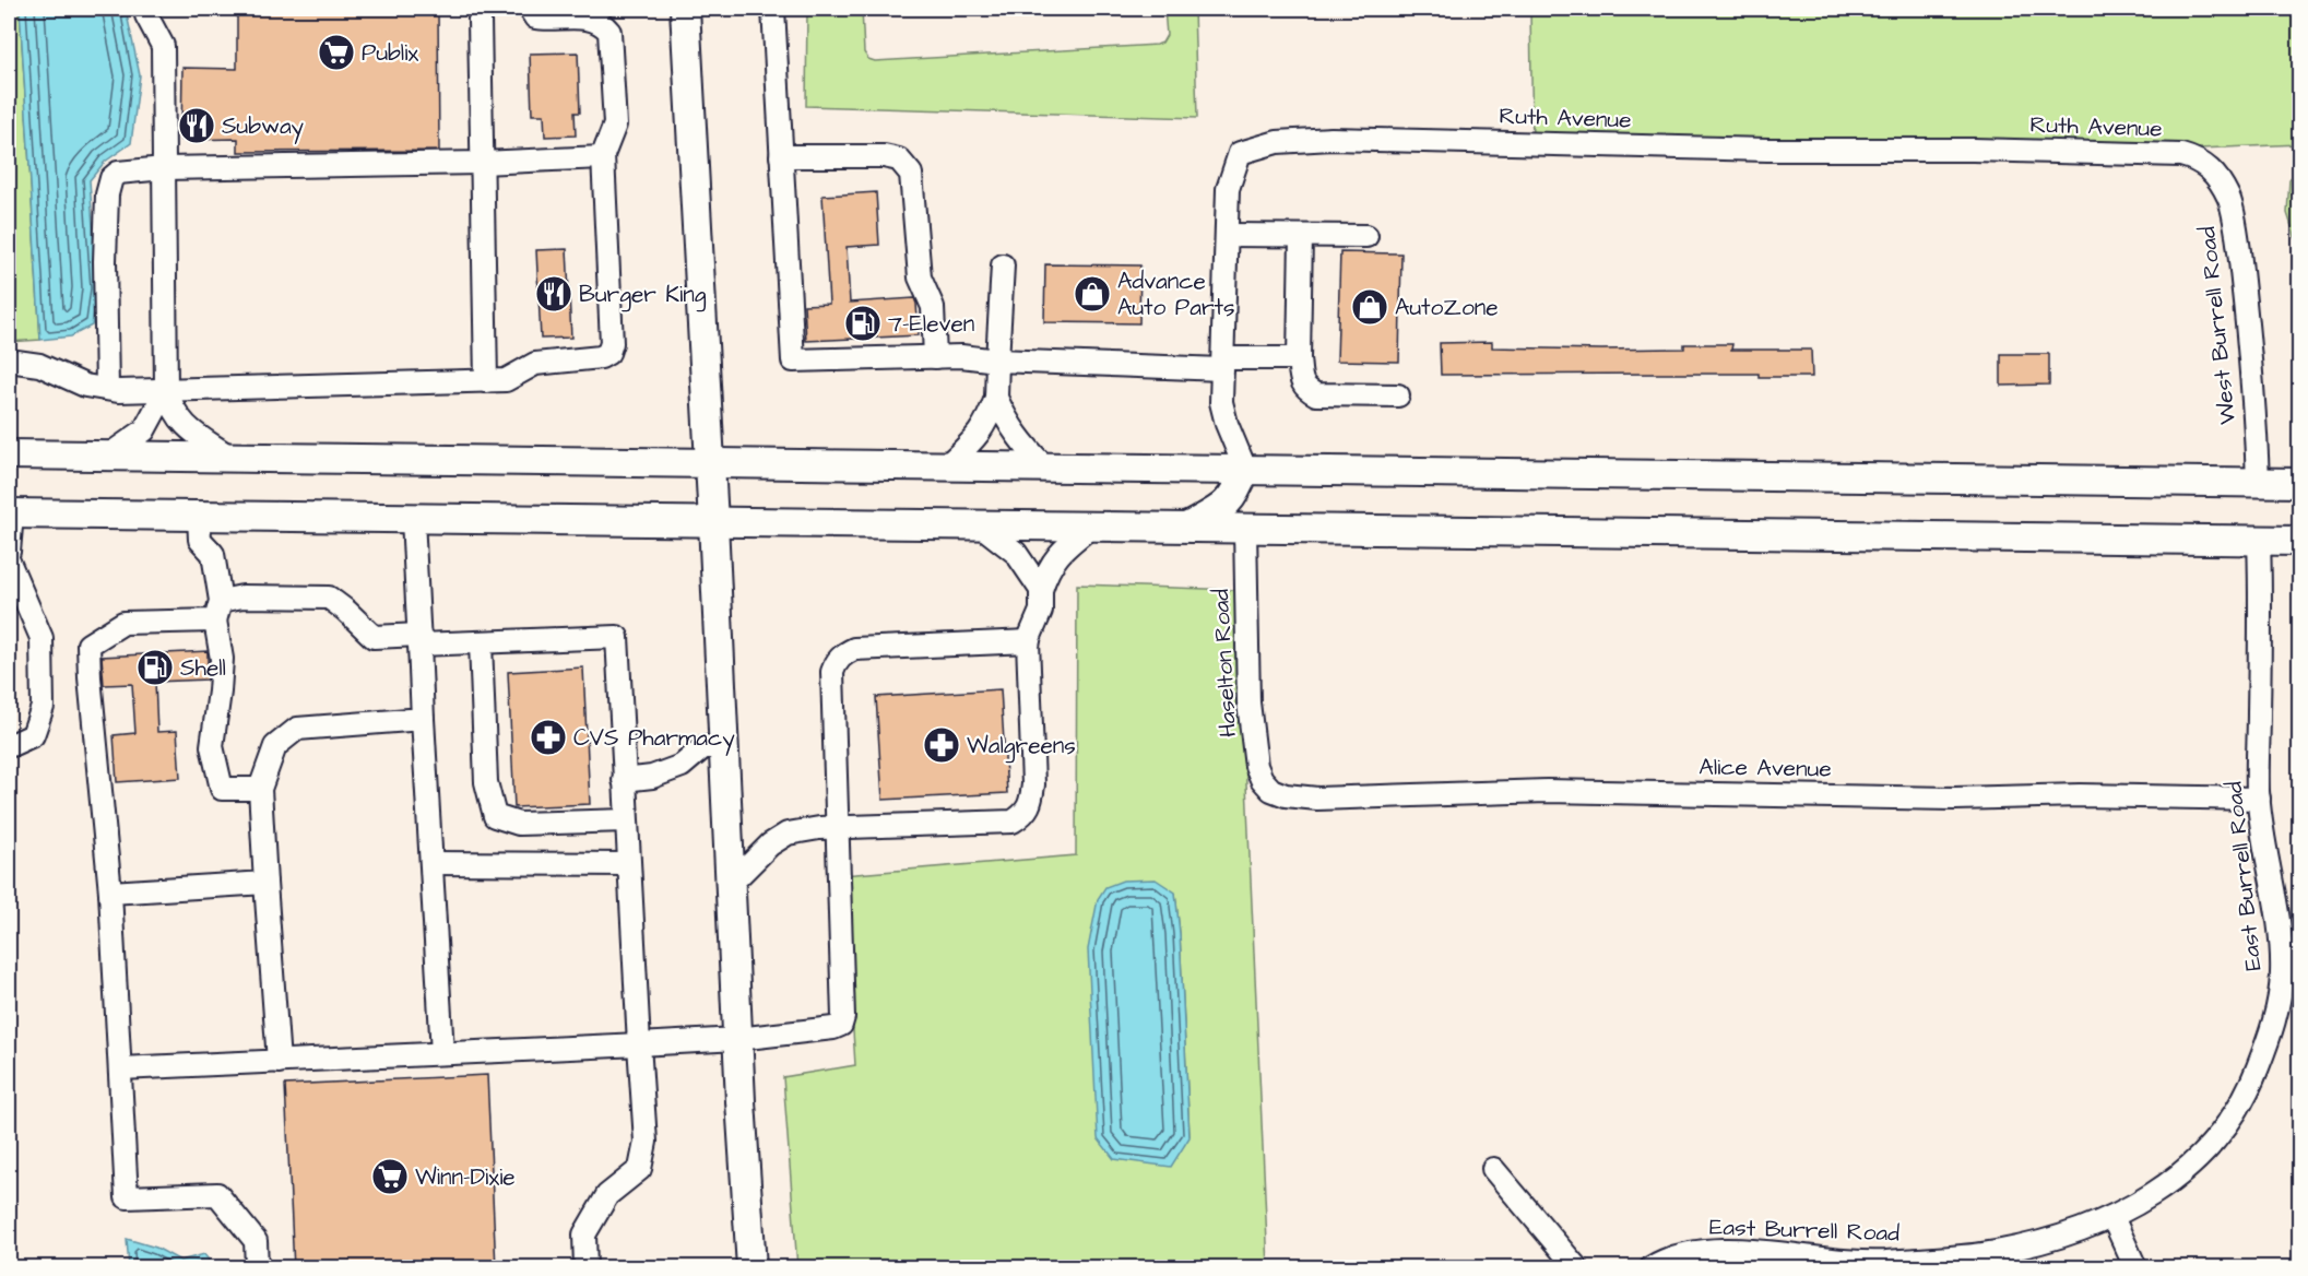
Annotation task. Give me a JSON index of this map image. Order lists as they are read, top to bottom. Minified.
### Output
{"streets":{"street":["Ruth Avenue","West Burrell Road","Haselton Road","Alice Avenue","East Burrell Road"]},"crossings":[["Ruth Avenue","West Burrell Road"],["Haselton Road","Alice Avenue"],["Alice Avenue","East Burrell Road"]],"places":{"supermarket":["Publix","Winn-Dixie"],"restaurant":["Subway","Burger King"],"shop":["Advance Auto Parts","AutoZone"],"fuel station":["7-Eleven","Shell"],"pharmacy":["CVS Pharmacy","Walgreens"]}}
